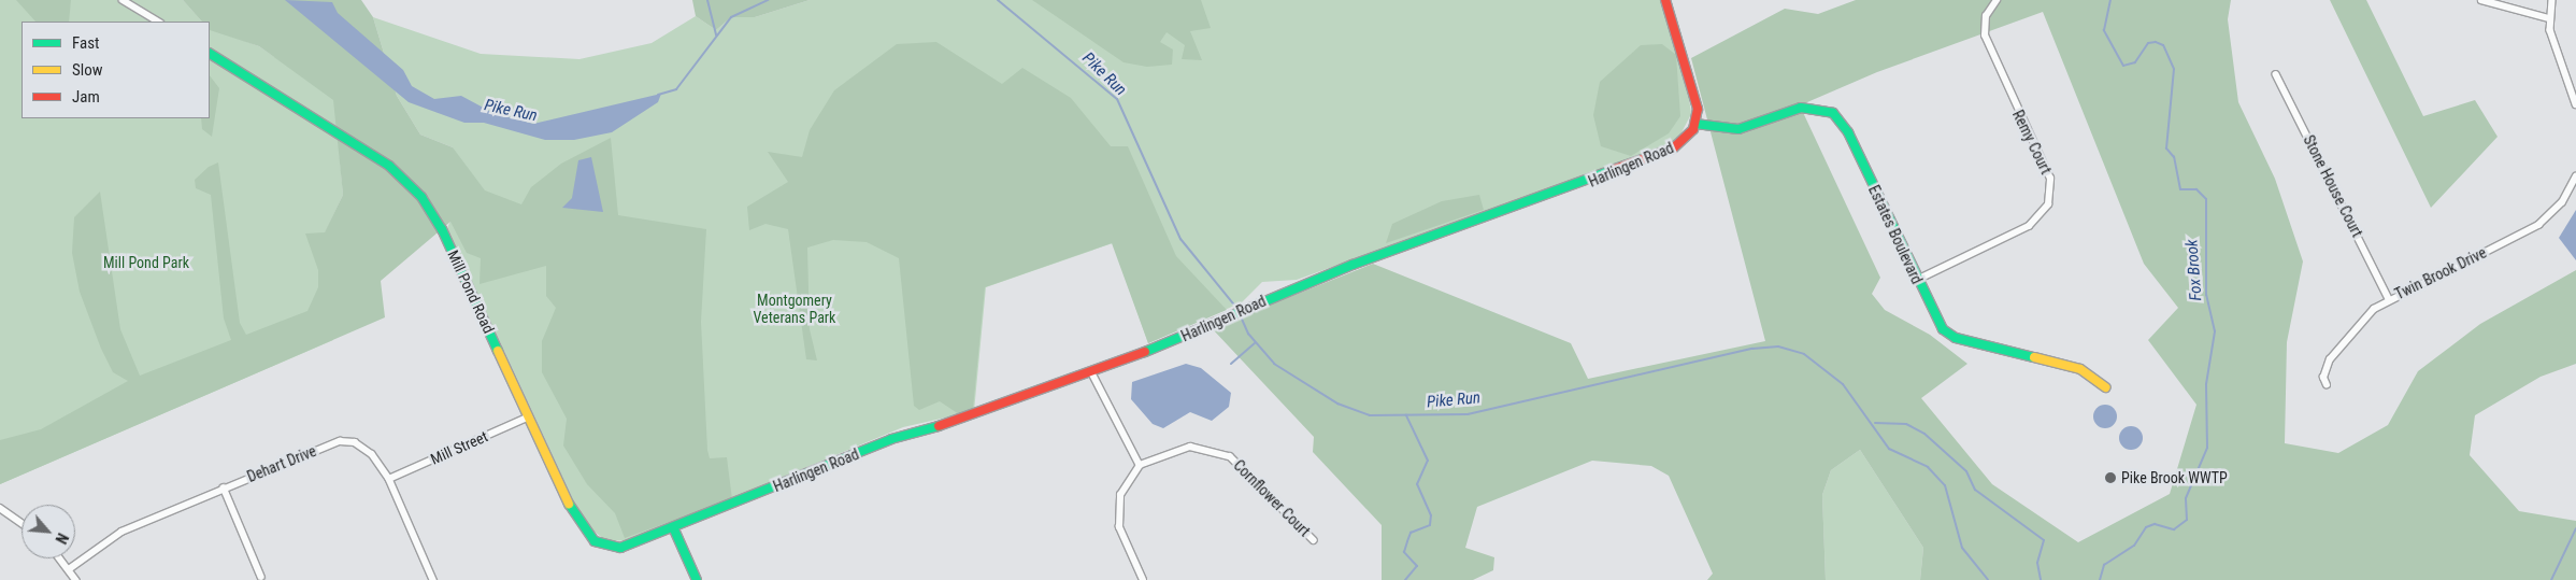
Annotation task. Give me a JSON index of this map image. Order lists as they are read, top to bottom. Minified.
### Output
{"streets":{"street":["Remy Court","Harlingen Road","Stone House Court","Estates Boulevard","Twin Brook Drive","Mill Pond Road","Mill Street","Dehart Drive","Cornflower Court"]},"crossings":[["Remy Court","Estates Boulevard"],["Harlingen Road","Estates Boulevard"],["Harlingen Road","Mill Pond Road"],["Stone House Court","Twin Brook Drive"],["Mill Pond Road","Mill Street"],["Mill Street","Dehart Drive"]],"water":["Pike Run","Fox Brook"],"parks":["Mill Pond Park","Montgomery Veterans Park"],"places":["Pike Brook WWTP"],"legend":["Fast","Slow","Jam"],"north":"bottom right"}
